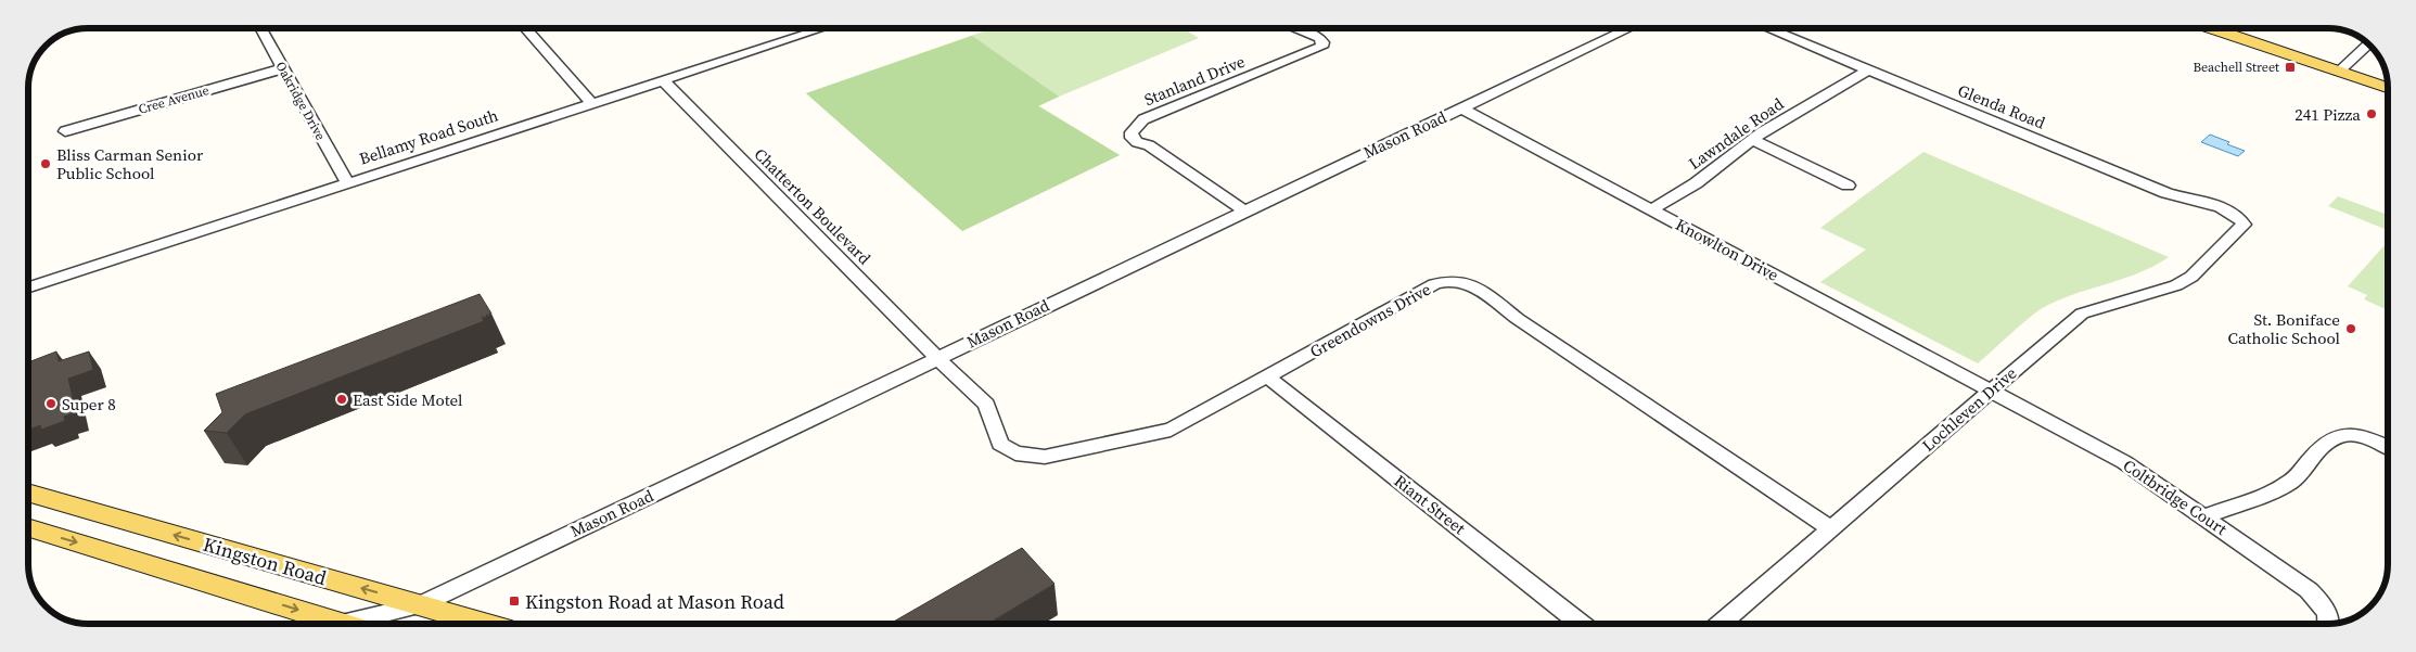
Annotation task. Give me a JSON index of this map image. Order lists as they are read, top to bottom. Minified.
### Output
{"streets":{"main road":["Kingston Road"],"street":["Stanland Drive","Cree Avenue","Oakridge Drive","Glenda Road","Lawndale Road","Mason Road","Bellamy Road South","Chatterton Boulevard","Knowlton Drive","Greendowns Drive","Lochleven Drive","Coltbridge Court","Riant Street"]},"crossings":[["Stanland Drive","Mason Road"],["Cree Avenue","Oakridge Drive"],["Oakridge Drive","Bellamy Road South"],["Glenda Road","Lawndale Road"],["Glenda Road","Lochleven Drive"],["Lawndale Road","Knowlton Drive"],["Mason Road","Chatterton Boulevard"],["Mason Road","Knowlton Drive"],["Mason Road","Greendowns Drive"],["Mason Road","Kingston Road"],["Bellamy Road South","Chatterton Boulevard"],["Chatterton Boulevard","Greendowns Drive"],["Knowlton Drive","Lochleven Drive"],["Knowlton Drive","Coltbridge Court"],["Greendowns Drive","Lochleven Drive"],["Greendowns Drive","Riant Street"],["Lochleven Drive","Coltbridge Court"]],"places":{"transit":["Beachell Street","Kingston Road at Mason Road"],"other":["241 Pizza","Bliss Carman Senior Public School","St. Boniface Catholic School","East Side Motel","Super 8"]}}
